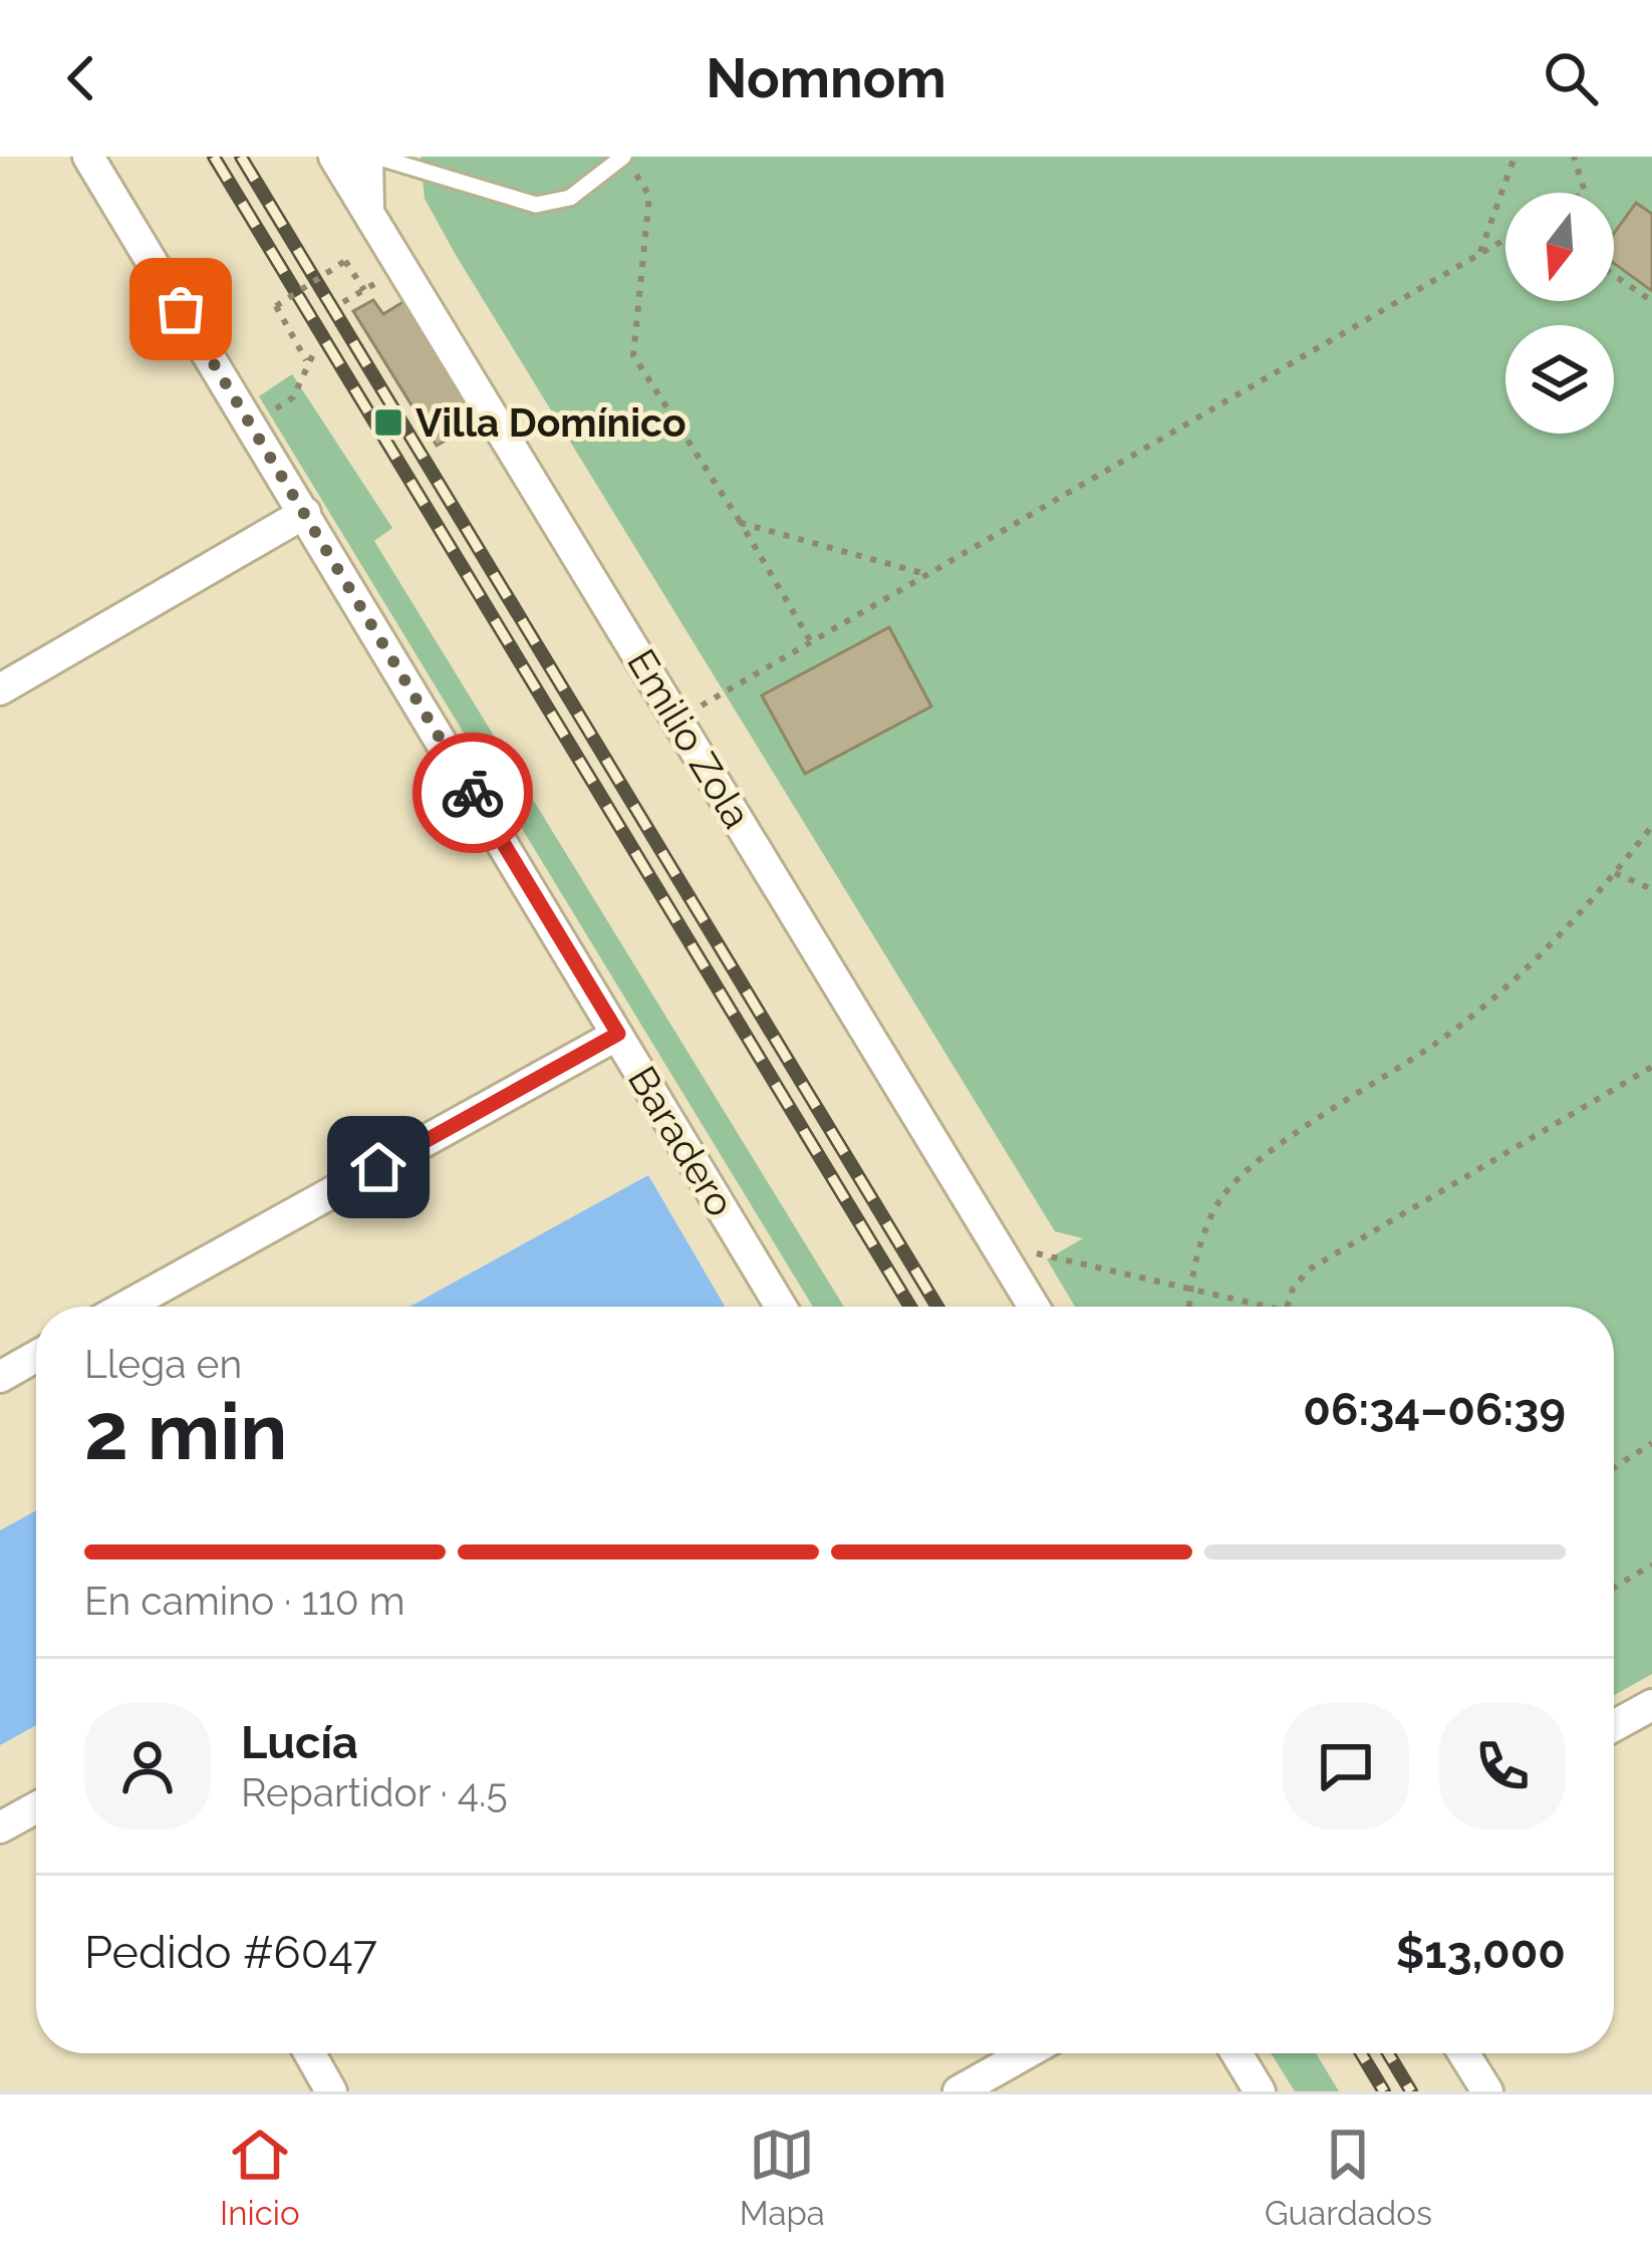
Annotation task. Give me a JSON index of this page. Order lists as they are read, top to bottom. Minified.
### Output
{"streets":{"street":["Emilio Zola","Baradero"]},"places":{"transit":["Villa Domínico"]},"north":"bottom","page":{"header":"Nomnom","heading":["2 min","Llega en","06:34–06:39"],"panel":["Lucía","Repartidor · 4.5","Pedido #6047","$13,000"],"bar":"En camino · 110 m","tabs":["Inicio","Mapa","Guardados"]}}
